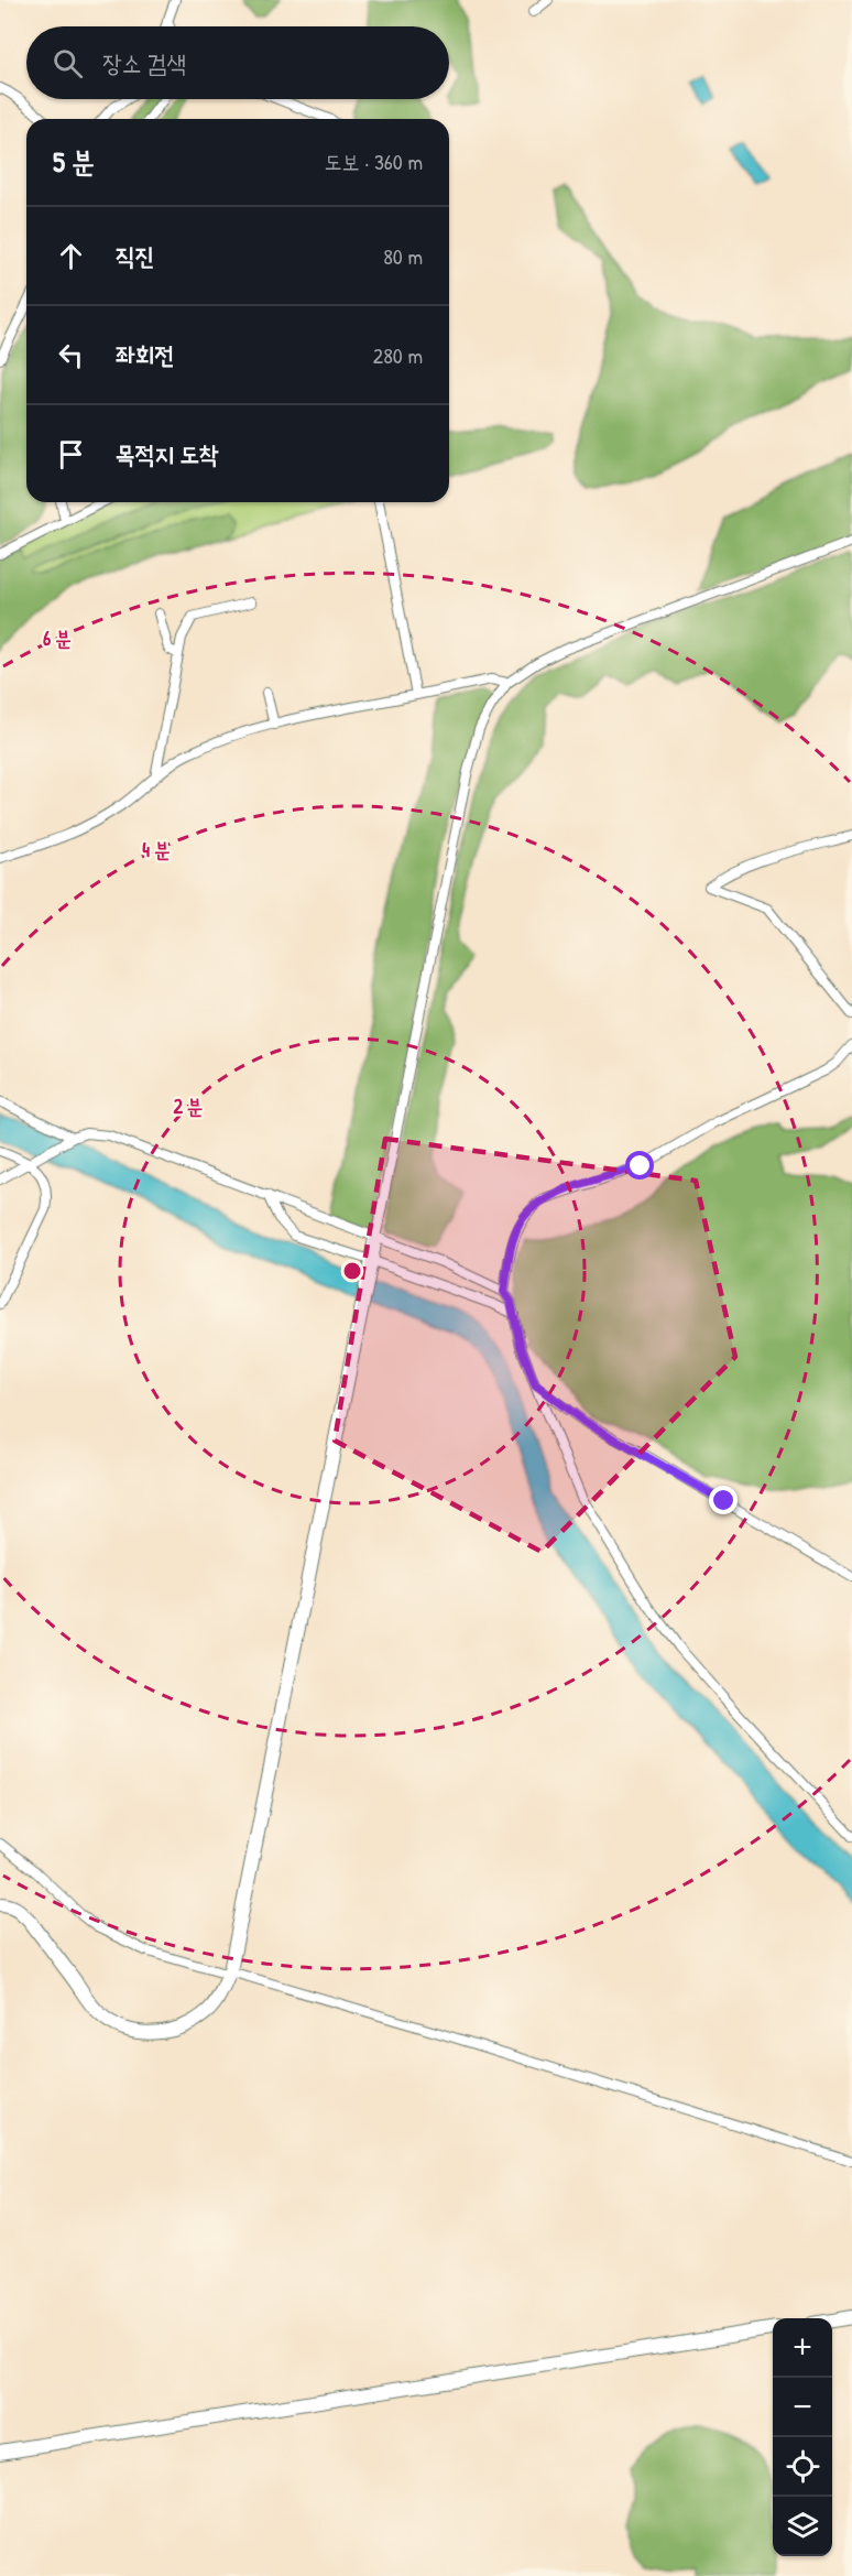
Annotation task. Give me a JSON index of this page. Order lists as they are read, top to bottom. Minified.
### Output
{"page":{"search":"장소 검색","heading":["5 분","도보 · 360 m"],"list":[["직진","80 m"],["좌회전","280 m"],"목적지 도착"],"map_buttons":["+","−"]},"rings":["6 분","4 분","2 분"]}
